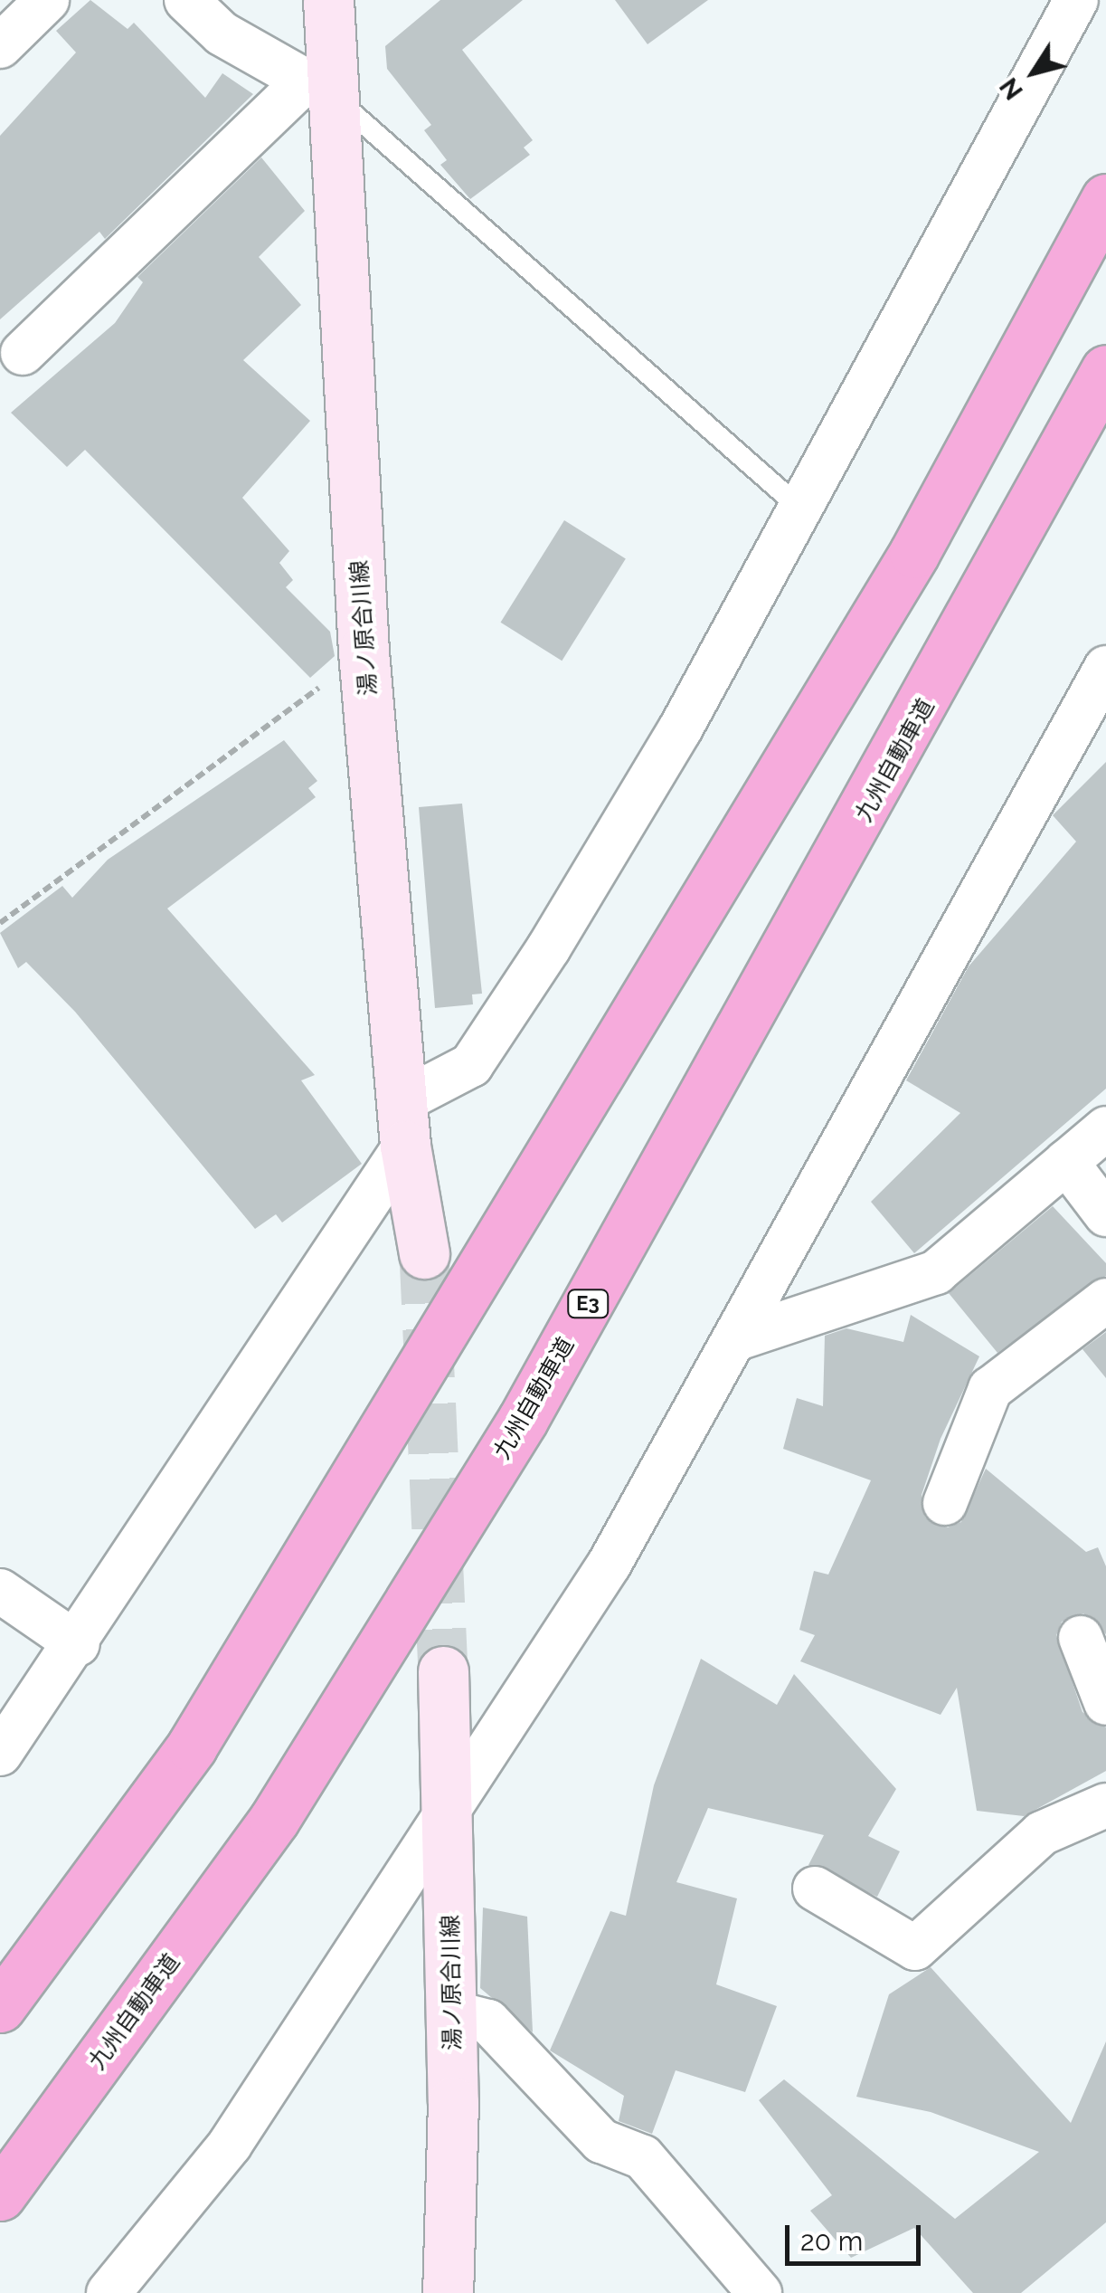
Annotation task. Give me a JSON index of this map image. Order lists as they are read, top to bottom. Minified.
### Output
{"streets":{"highway":["九州自動車道","E3"],"main road":["湯ノ原合川線"]},"scale_bar":"20 m","north":"bottom left"}
